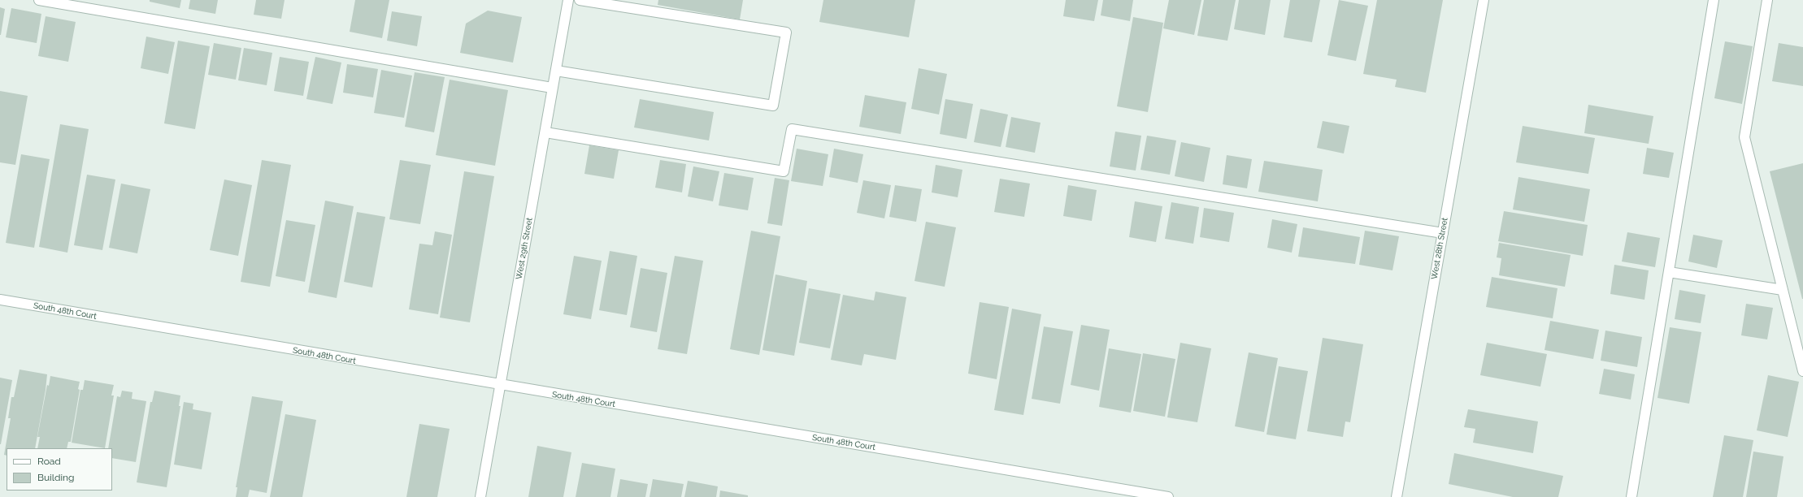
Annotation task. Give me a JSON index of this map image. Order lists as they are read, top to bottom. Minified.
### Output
{"streets":{"street":["West 29th Street","West 28th Street","South 48th Court"]},"crossings":[["West 29th Street","South 48th Court"]],"legend":["Road","Building"]}
